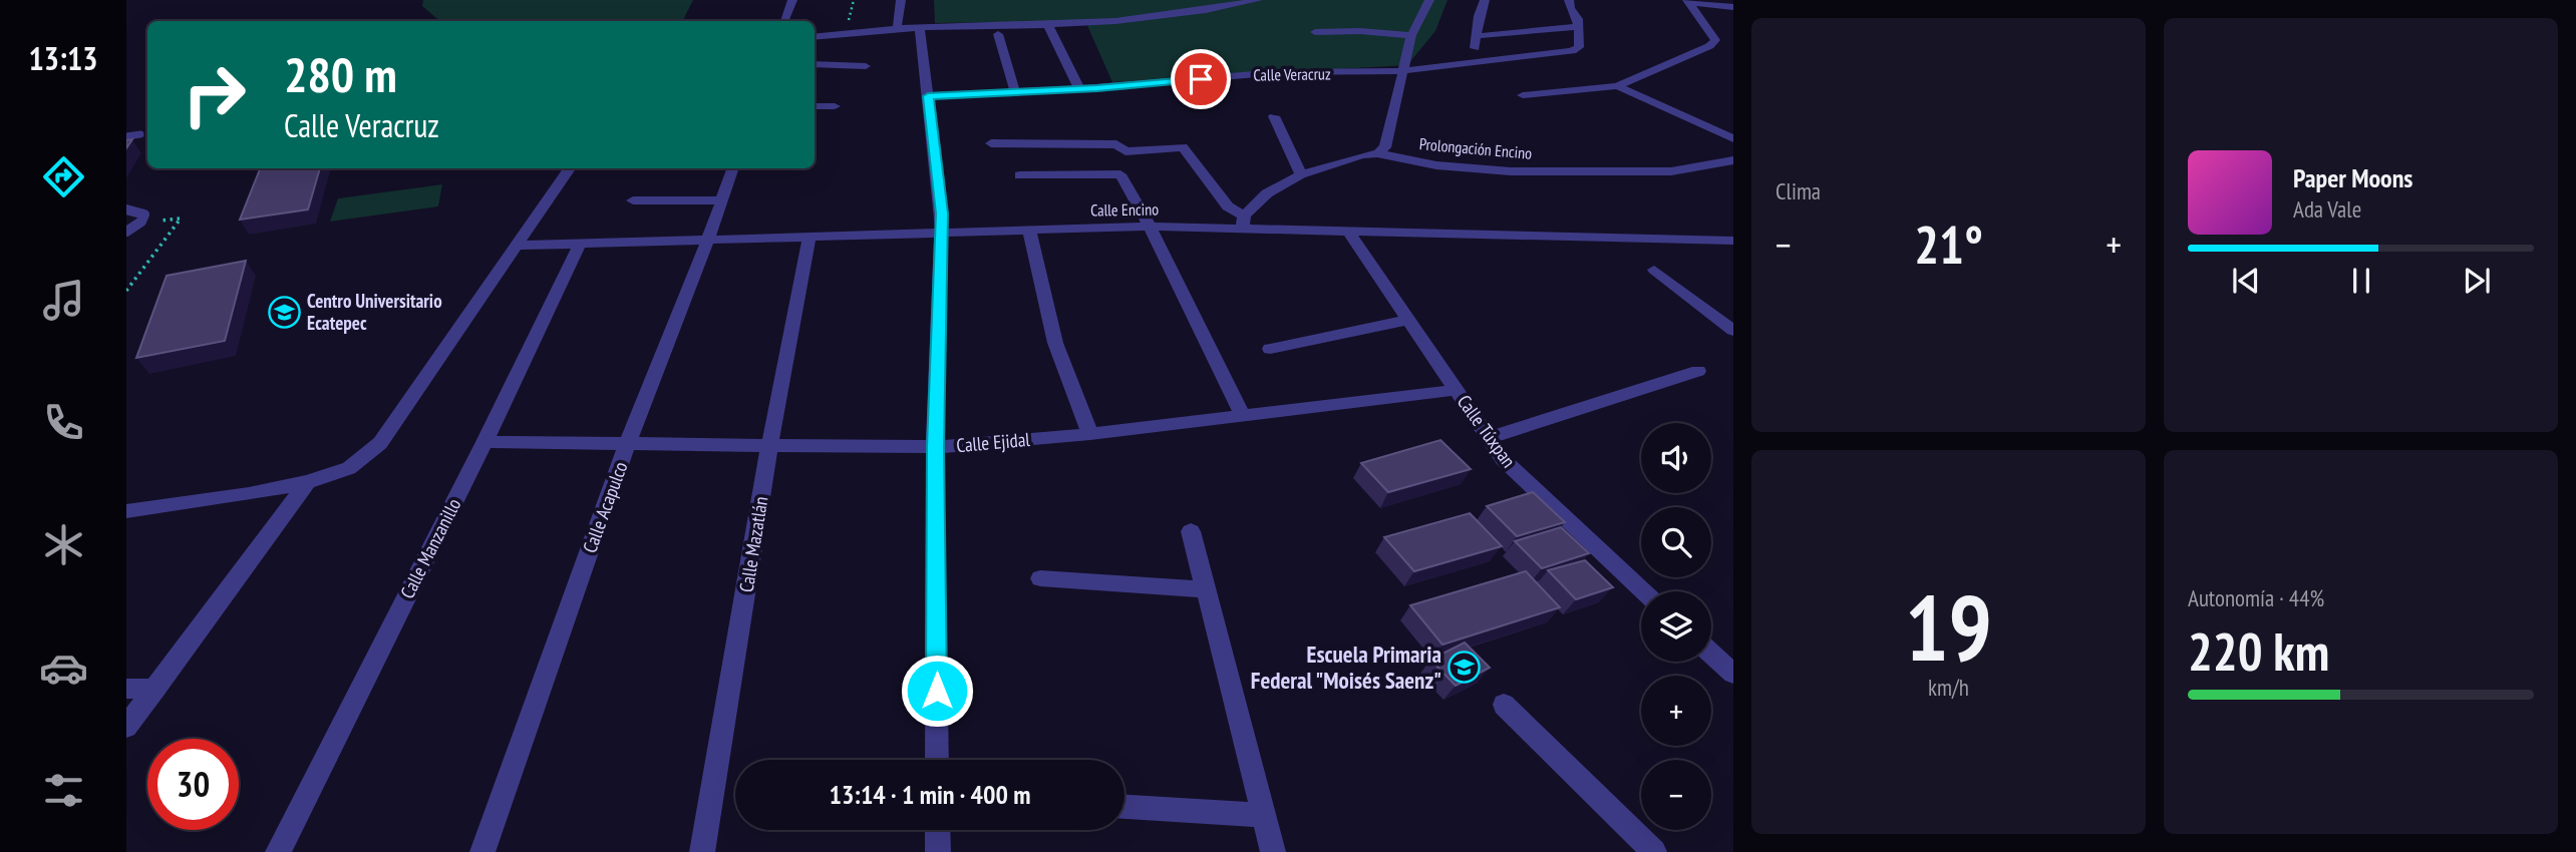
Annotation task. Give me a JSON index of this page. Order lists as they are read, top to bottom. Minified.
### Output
{"streets":{"street":["Calle Veracruz","Prolongación Encino","Calle Encino","Calle Túxpan","Calle Ejidal","Calle Acapulco","Calle Mazatlán","Calle Manzanillo"]},"crossings":[["Prolongación Encino","Calle Encino"],["Calle Encino","Calle Túxpan"],["Calle Encino","Calle Acapulco"],["Calle Encino","Calle Mazatlán"],["Calle Encino","Calle Manzanillo"],["Calle Túxpan","Calle Ejidal"],["Calle Ejidal","Calle Acapulco"],["Calle Ejidal","Calle Mazatlán"],["Calle Ejidal","Calle Manzanillo"]],"places":{"school or university":["Centro Universitario Ecatepec","Escuela Primaria Federal \"Moisés Saenz\""]},"page":{"tabs":"13:13","tile":["Clima",["19","km/h"],["Autonomía · 44%","220 km"]],"turn":["280 m","Calle Veracruz"],"song":["Paper Moons","Ada Vale"],"heat":["−","21°","+"],"map_buttons":["+","−"],"limit":"30","trip":"13:14 · 1 min · 400 m"}}
